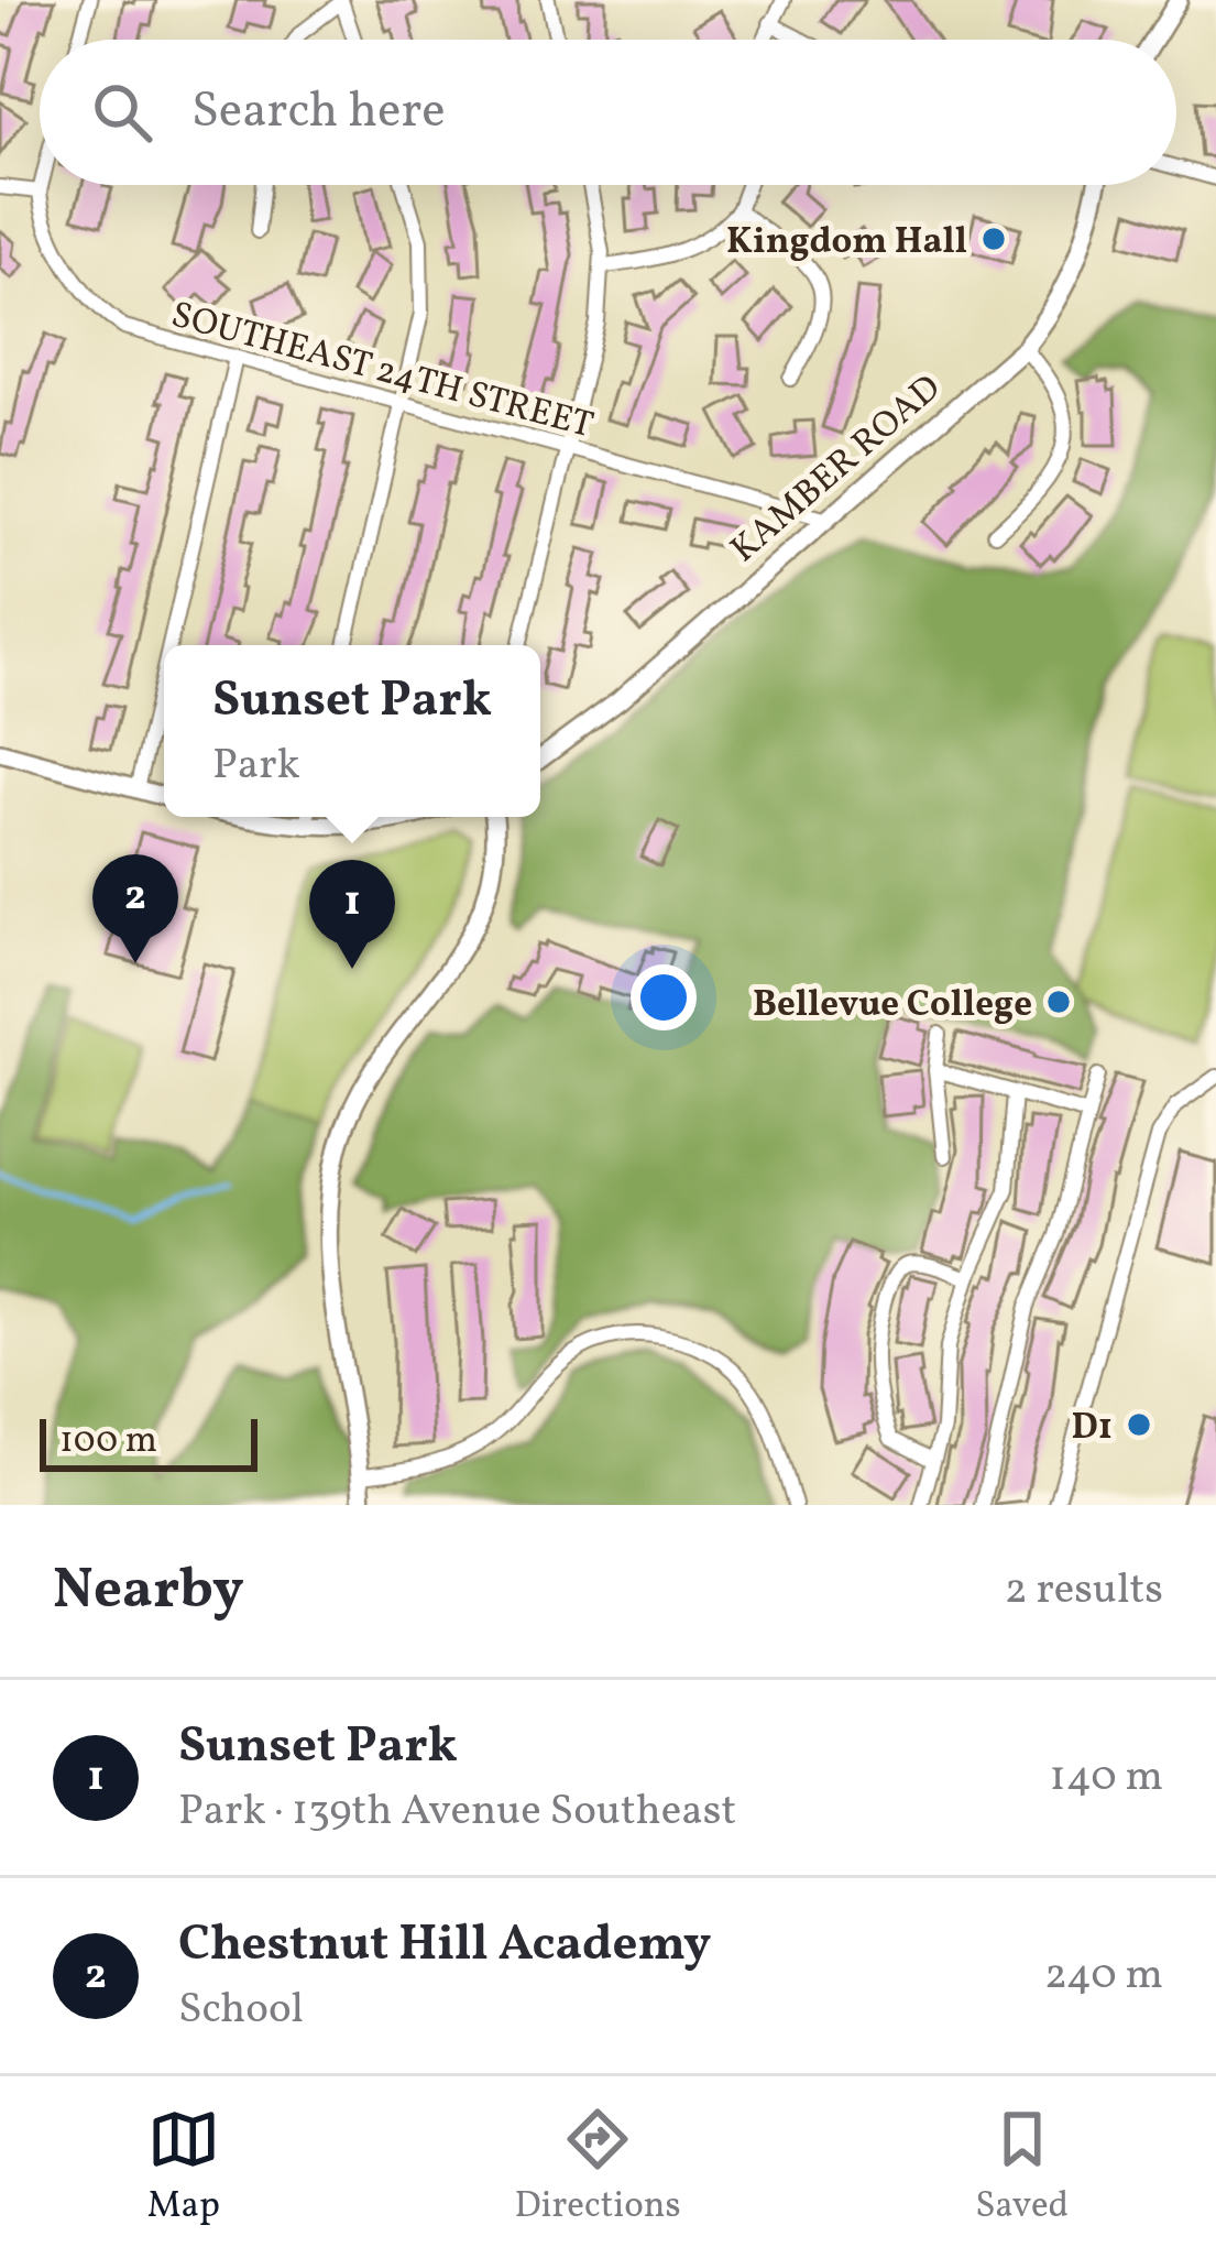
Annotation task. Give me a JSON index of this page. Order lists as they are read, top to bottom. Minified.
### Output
{"streets":{"street":["SOUTHEAST 24TH STREET","KAMBER ROAD"]},"crossings":[["SOUTHEAST 24TH STREET","KAMBER ROAD"]],"places":["Kingdom Hall","Bellevue College","D1"],"scale_bar":"100 m","page":{"search":"Search here","popup":["Sunset Park","Park"],"pins":["2","1"],"scale":"100 m","heading":["Nearby","2 results"],"list":[{"mark":"1","name":"Sunset Park","note":"Park · 139th Avenue Southeast","value":"140 m"},{"mark":"2","name":"Chestnut Hill Academy","note":"School","value":"240 m"}],"nav":["Map","Directions","Saved"]}}
